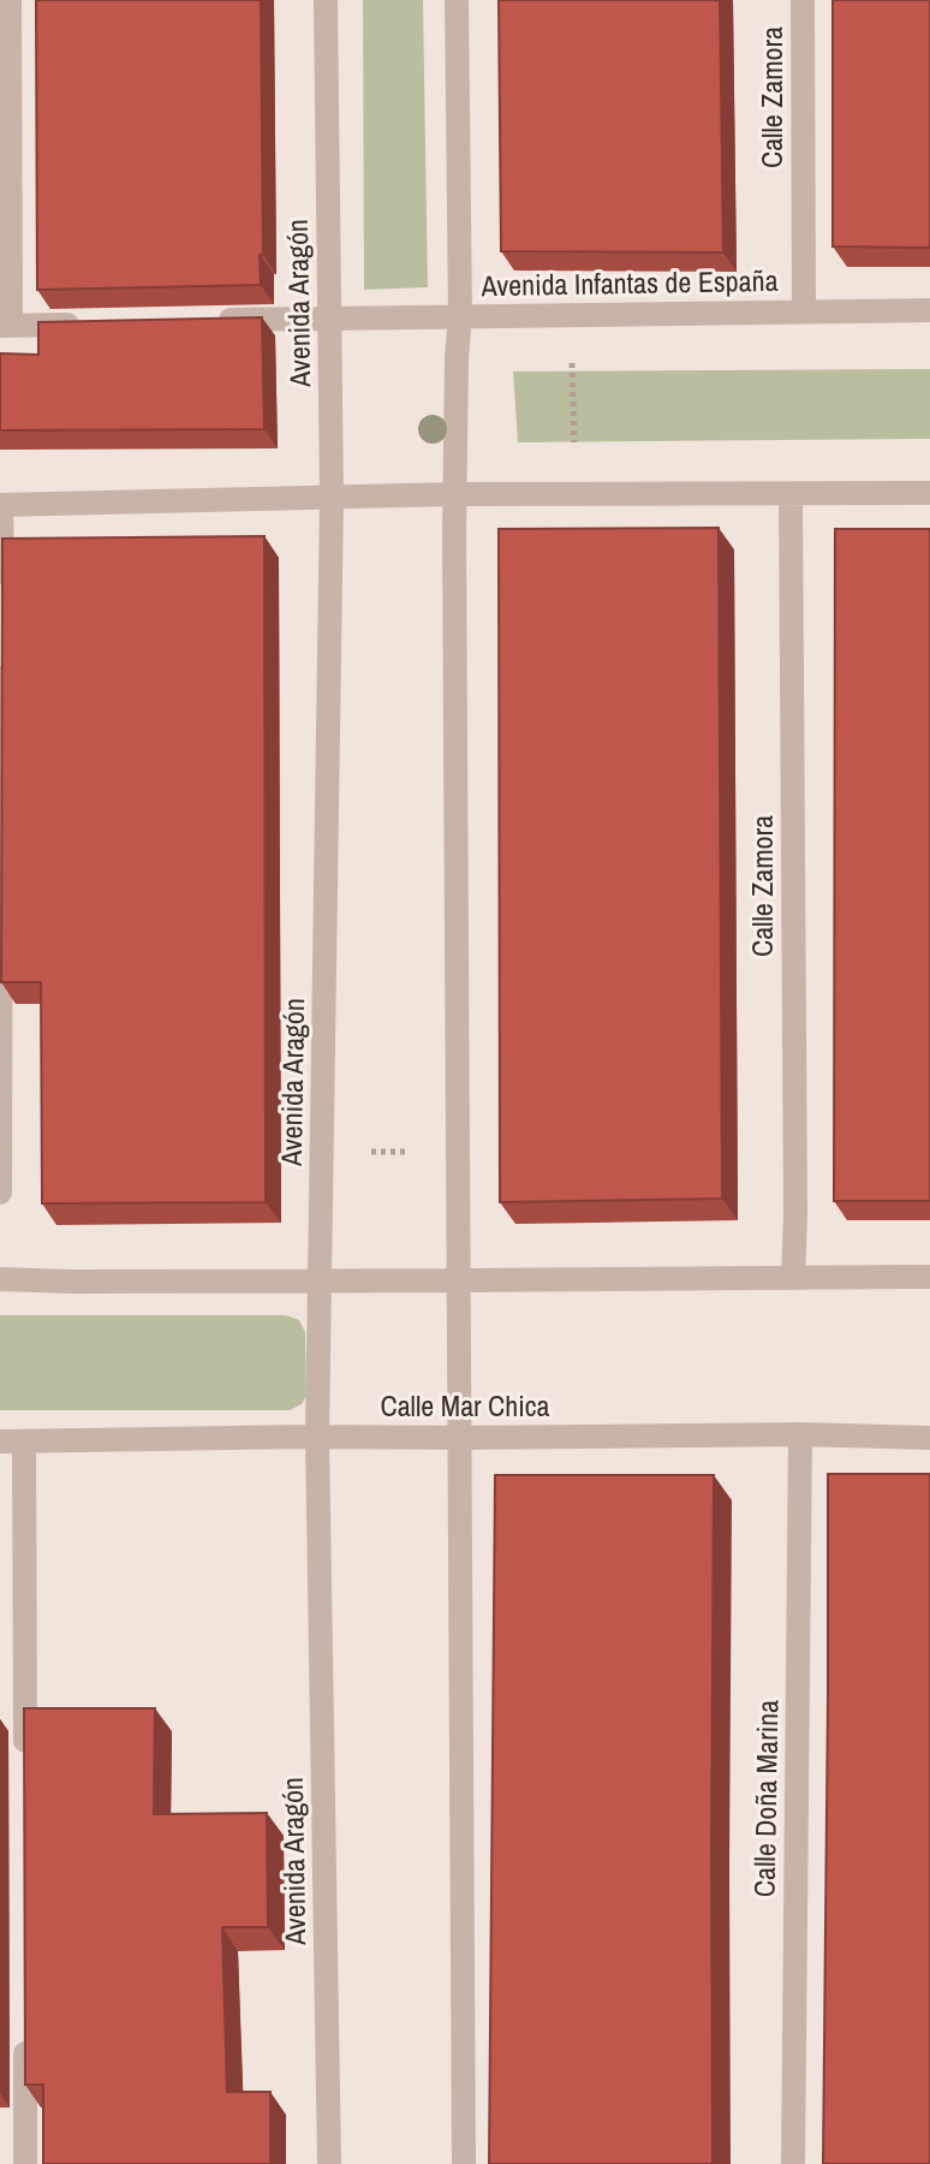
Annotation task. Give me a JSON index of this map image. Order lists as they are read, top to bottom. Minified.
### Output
{"streets":{"street":["Calle Zamora","Avenida Infantas de España","Avenida Aragón","Calle Mar Chica","Calle Doña Marina"]},"crossings":[["Calle Zamora","Avenida Infantas de España"],["Avenida Infantas de España","Avenida Aragón"],["Avenida Aragón","Calle Mar Chica"],["Calle Mar Chica","Calle Doña Marina"]]}
